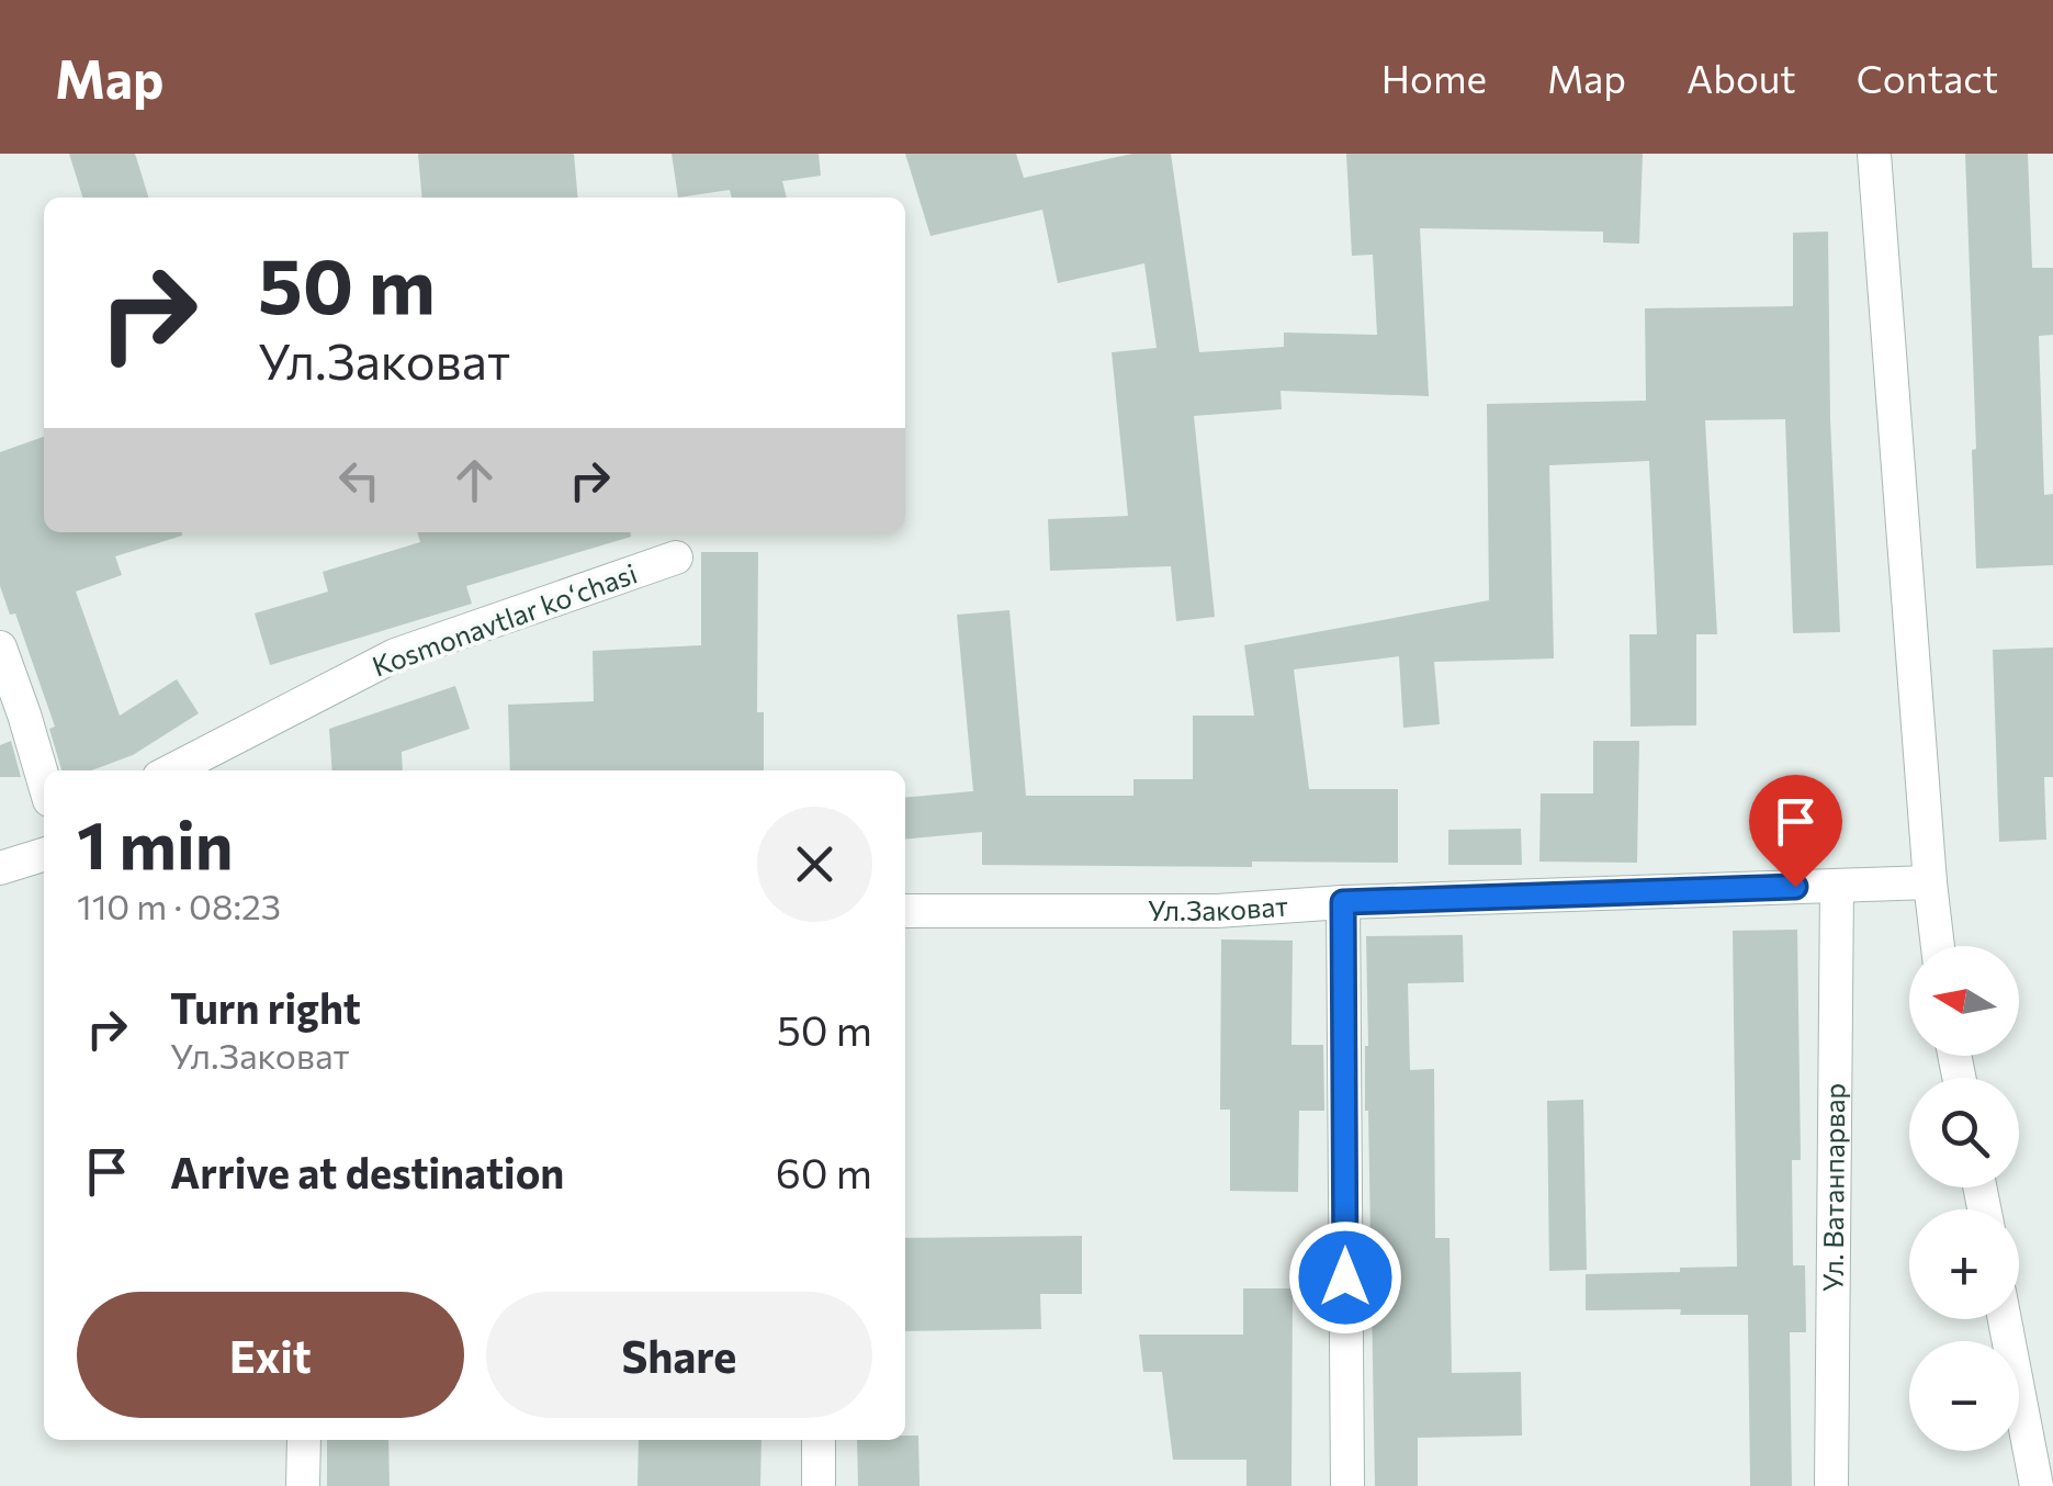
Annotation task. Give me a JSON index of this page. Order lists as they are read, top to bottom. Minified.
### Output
{"streets":{"street":["Kosmonavtlar koʻchasi","Ул.Заковат","Ул. Ватанпарвар"]},"crossings":[["Ул.Заковат","Ул. Ватанпарвар"]],"north":"left","page":{"header":"Map","nav":["Home","Map","About","Contact"],"turn":["50 m","Ул.Заковат"],"heading":["1 min","110 m · 08:23"],"map_buttons":["+","−"],"list":[{"name":"Turn right","note":"Ул.Заковат","value":"50 m"},{"name":"Arrive at destination","value":"60 m"}],"buttons":["Exit","Share"]}}
